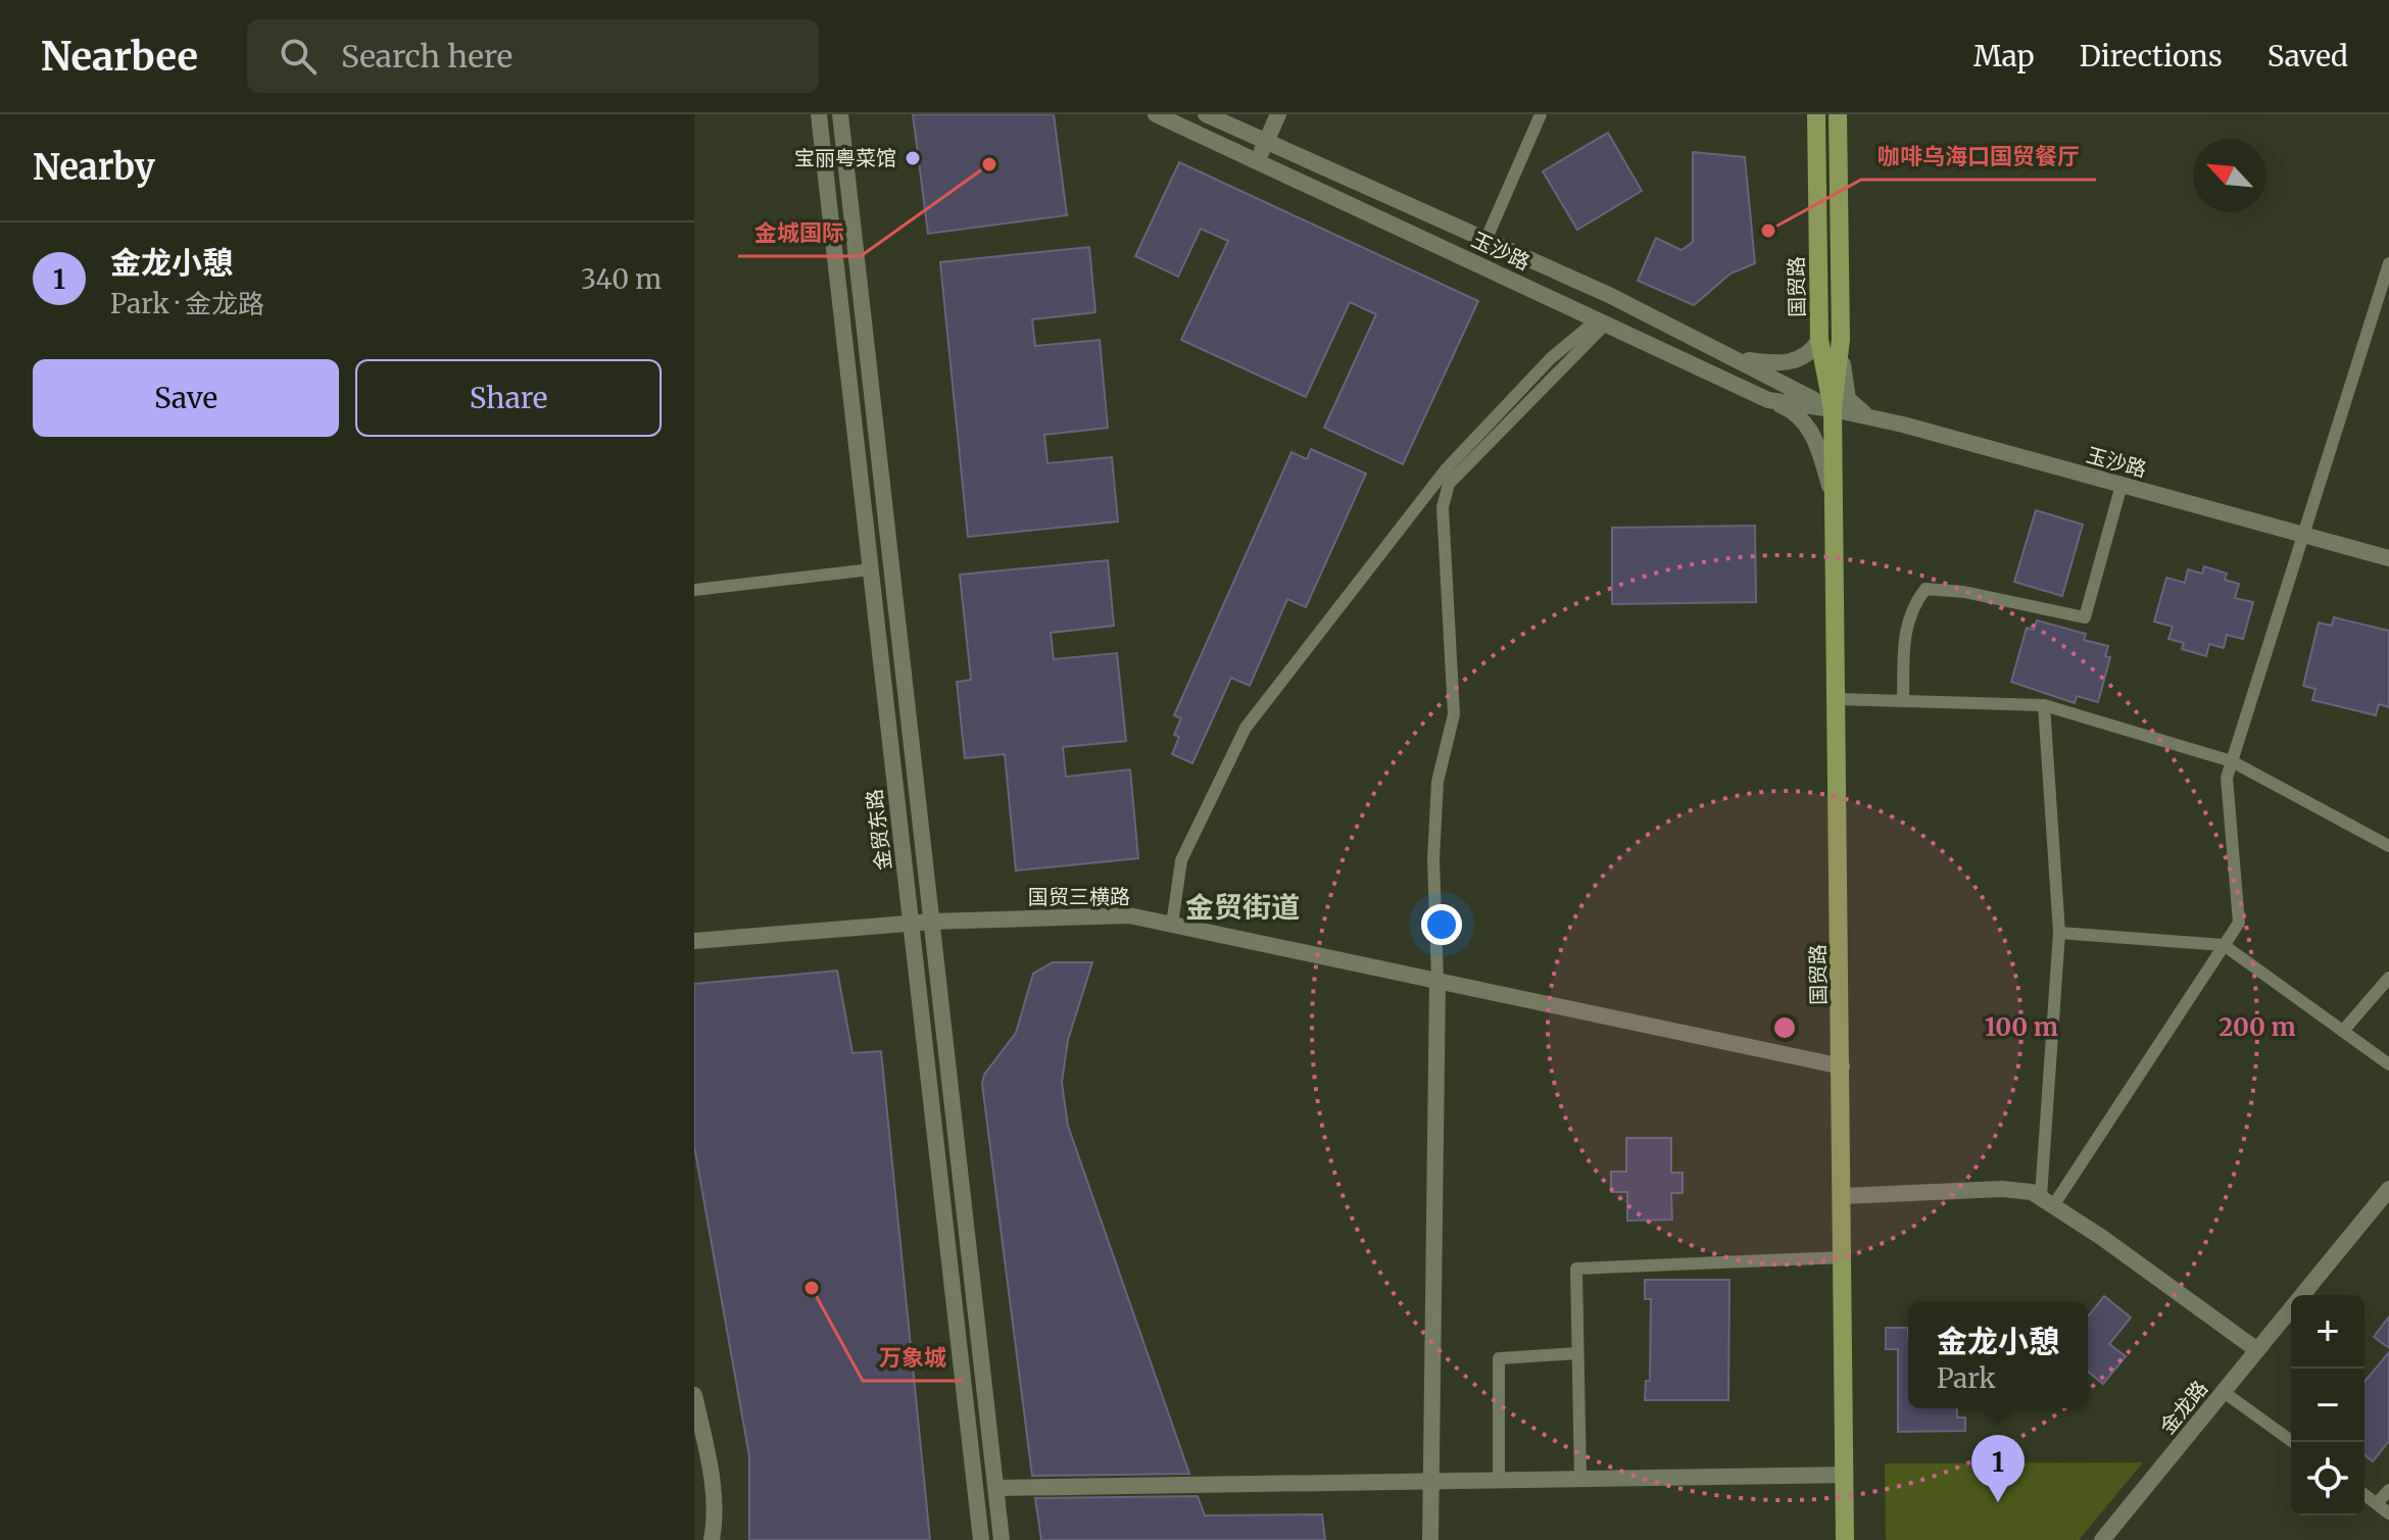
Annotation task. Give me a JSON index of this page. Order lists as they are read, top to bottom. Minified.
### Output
{"streets":{"main road":["玉沙路","国贸路","金贸东路","国贸三横路","金龙路"]},"crossings":[["玉沙路","国贸路"],["国贸路","国贸三横路"],["金贸东路","国贸三横路"]],"districts":["金贸街道"],"places":["宝丽粤菜馆","金城国际","咖啡乌海口国贸餐厅","万象城"],"north":"top left","page":{"header":"Nearbee","search":"Search here","nav":["Map","Directions","Saved"],"heading":"Nearby","list":[{"mark":"1","name":"金龙小憩","note":"Park · 金龙路","value":"340 m"}],"buttons":["Save","Share"],"map_buttons":["+","−"],"popup":["金龙小憩","Park"],"pins":"1"},"rings":["100 m","200 m"]}
